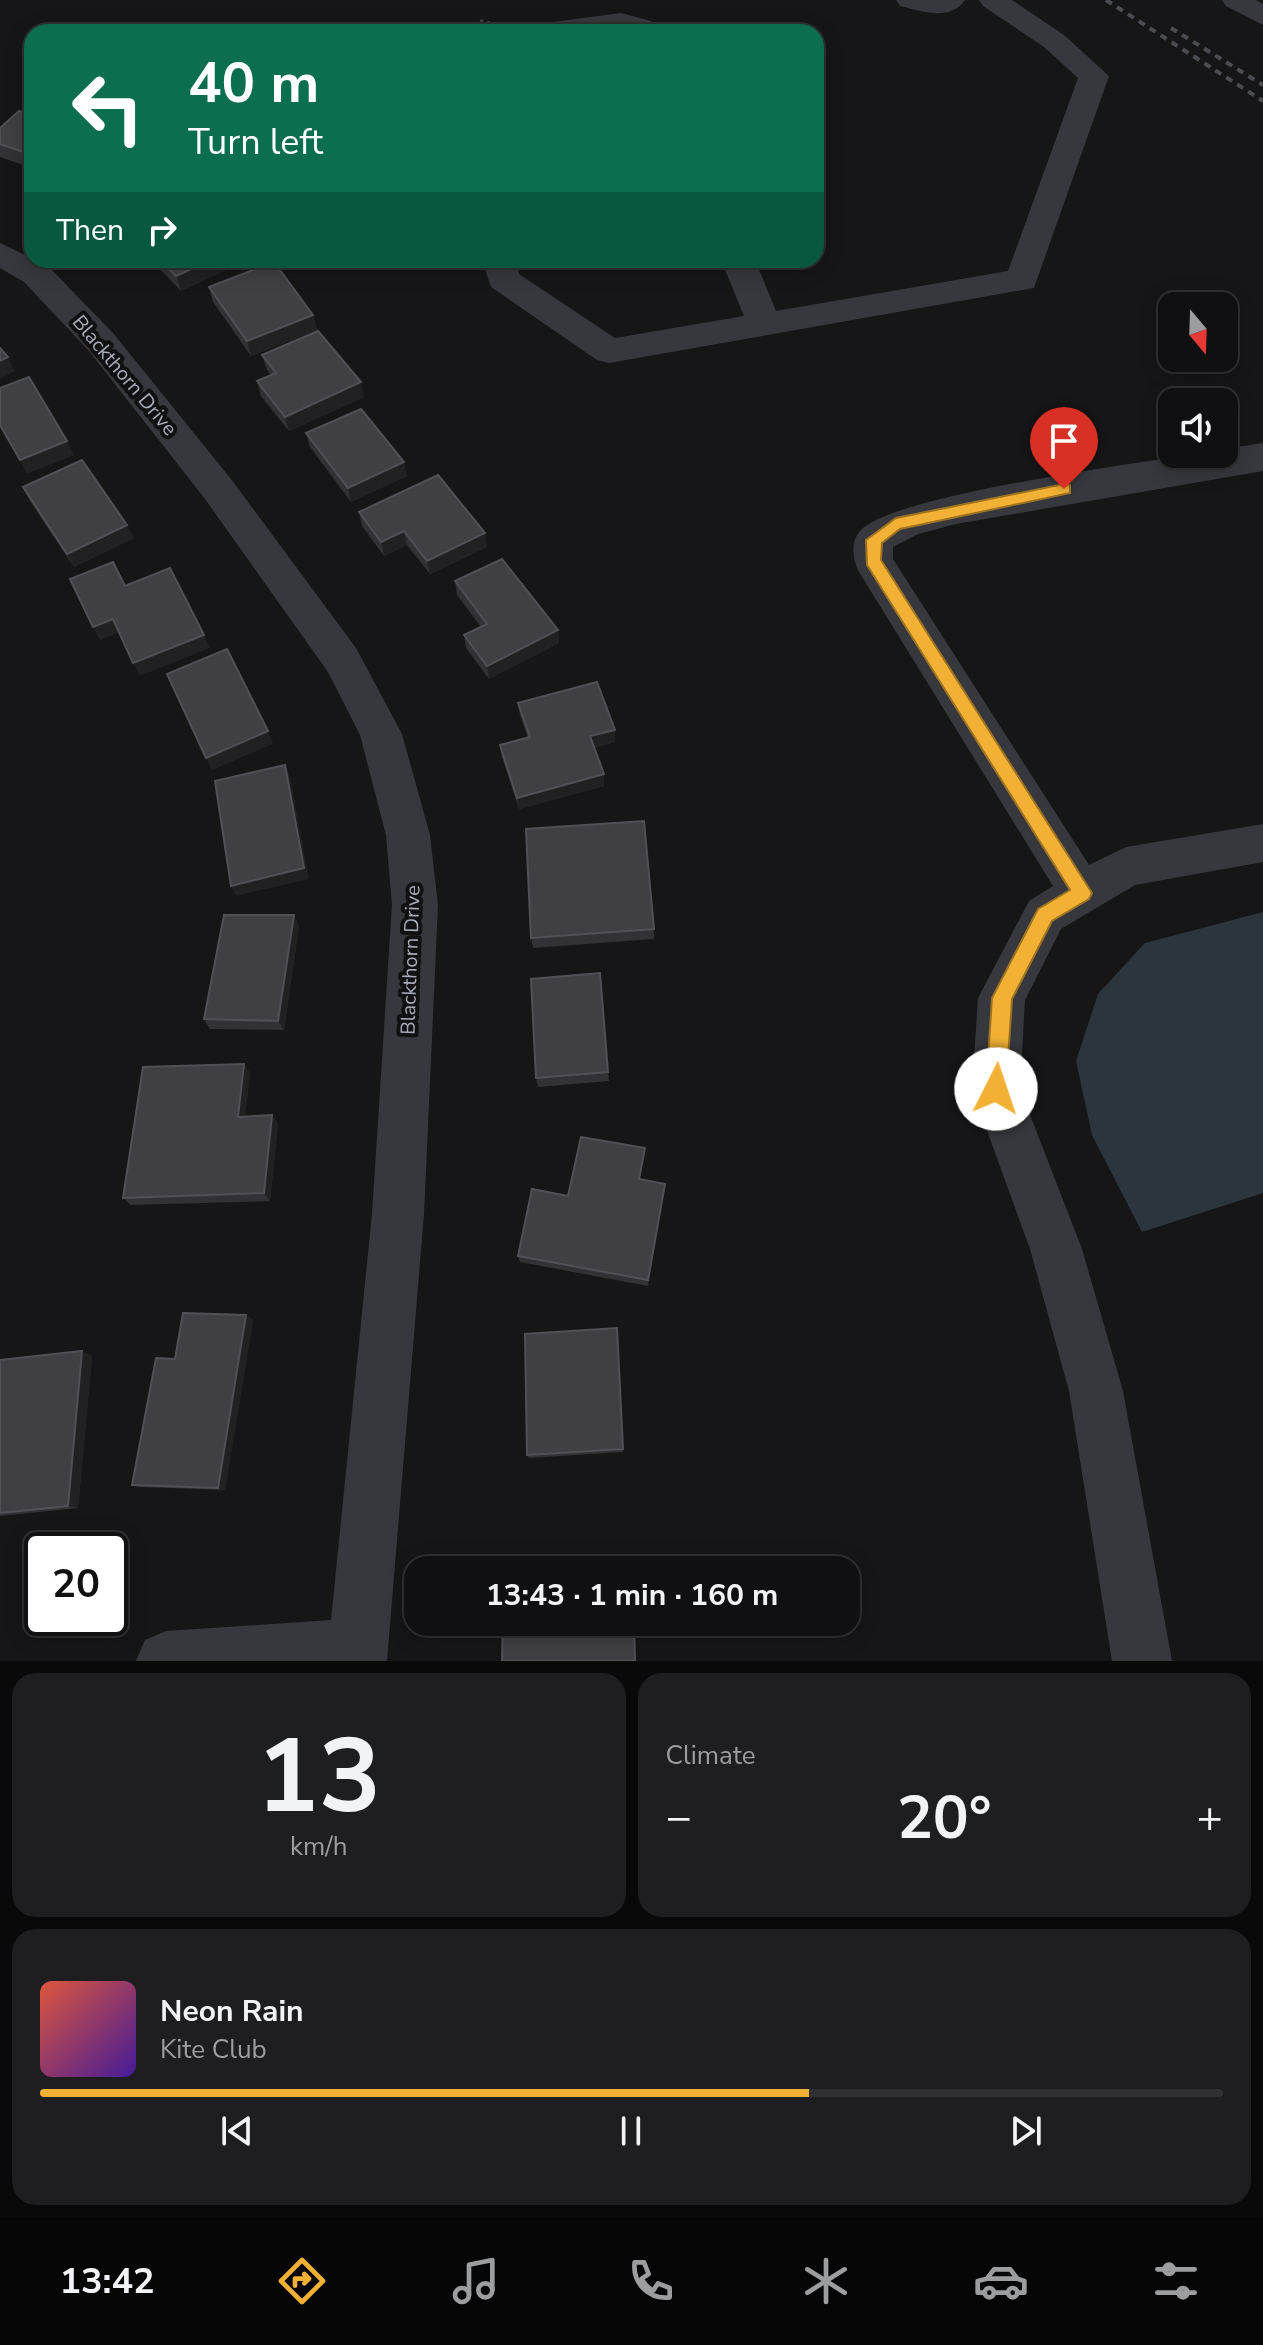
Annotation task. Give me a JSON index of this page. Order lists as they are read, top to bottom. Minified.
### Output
{"streets":{"street":["Blackthorn Drive"]},"north":"bottom","page":{"turn":["40 m","Turn left"],"then":"Then","limit":"20","trip":"13:43 · 1 min · 160 m","tile":[["13","km/h"],"Climate"],"heat":["−","20°","+"],"song":["Neon Rain","Kite Club"],"tabs":"13:42"}}
